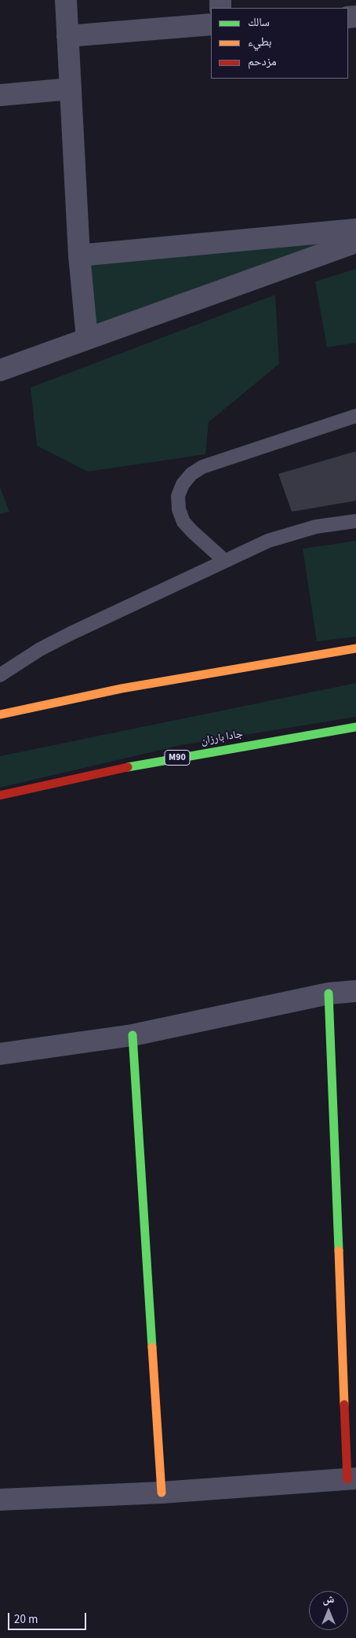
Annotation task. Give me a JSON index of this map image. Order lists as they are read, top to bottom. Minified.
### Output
{"streets":{"main road":["جادا بارزان","M90"]},"legend":["سالك","بطيء","مزدحم"],"scale_bar":"20 m","north":"top"}
